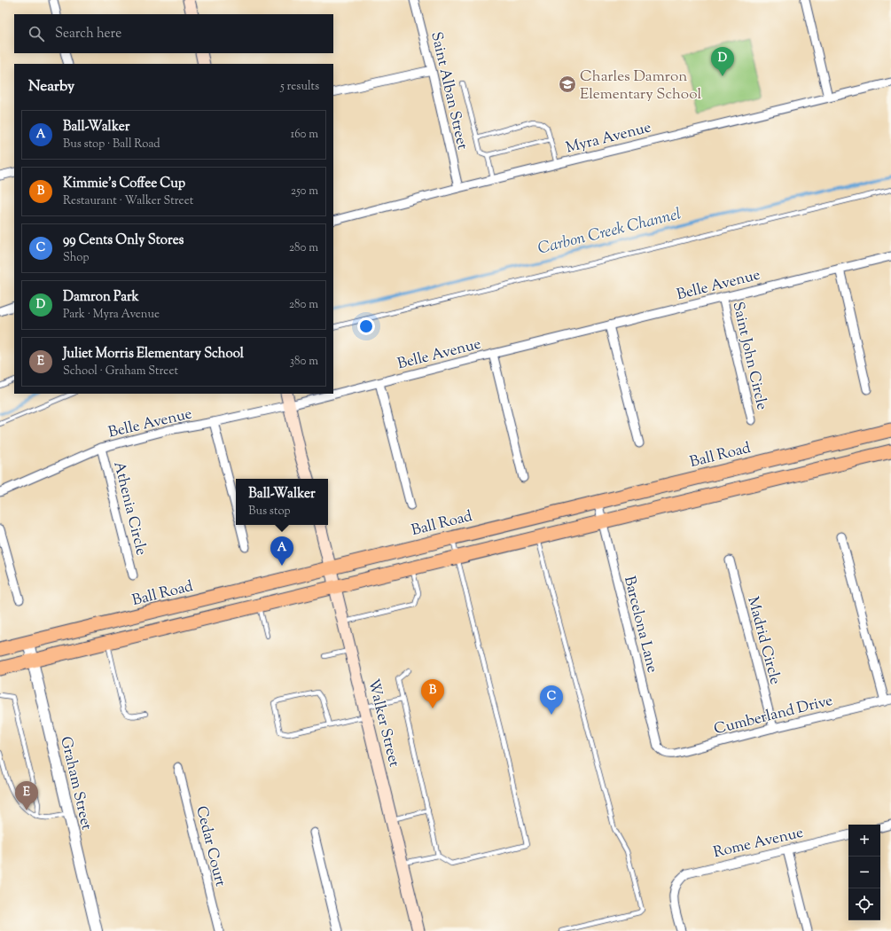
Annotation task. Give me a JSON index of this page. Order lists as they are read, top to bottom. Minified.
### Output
{"streets":{"main road":["Ball Road","Walker Street"],"street":["Saint Alban Street","Myra Avenue","Belle Avenue","Saint John Circle","Athenia Circle","Barcelona Lane","Madrid Circle","Cumberland Drive","Graham Street","Rome Avenue","Cedar Court"]},"crossings":[["Saint Alban Street","Myra Avenue"],["Belle Avenue","Saint John Circle"],["Belle Avenue","Athenia Circle"],["Ball Road","Barcelona Lane"],["Ball Road","Walker Street"],["Ball Road","Graham Street"],["Barcelona Lane","Cumberland Drive"],["Madrid Circle","Cumberland Drive"]],"water":["Carbon Creek Channel"],"places":{"school or university":["Charles Damron Elementary School"]},"page":{"search":"Search here","pins":["D","A","B","C","E"],"heading":["Nearby","5 results"],"list":[{"mark":"A","name":"Ball-Walker","note":"Bus stop · Ball Road","value":"160 m"},{"mark":"B","name":"Kimmie's Coffee Cup","note":"Restaurant · Walker Street","value":"250 m"},{"mark":"C","name":"99 Cents Only Stores","note":"Shop","value":"280 m"},{"mark":"D","name":"Damron Park","note":"Park · Myra Avenue","value":"280 m"},{"mark":"E","name":"Juliet Morris Elementary School","note":"School · Graham Street","value":"380 m"}],"popup":["Ball-Walker","Bus stop"],"map_buttons":["+","−"]}}
